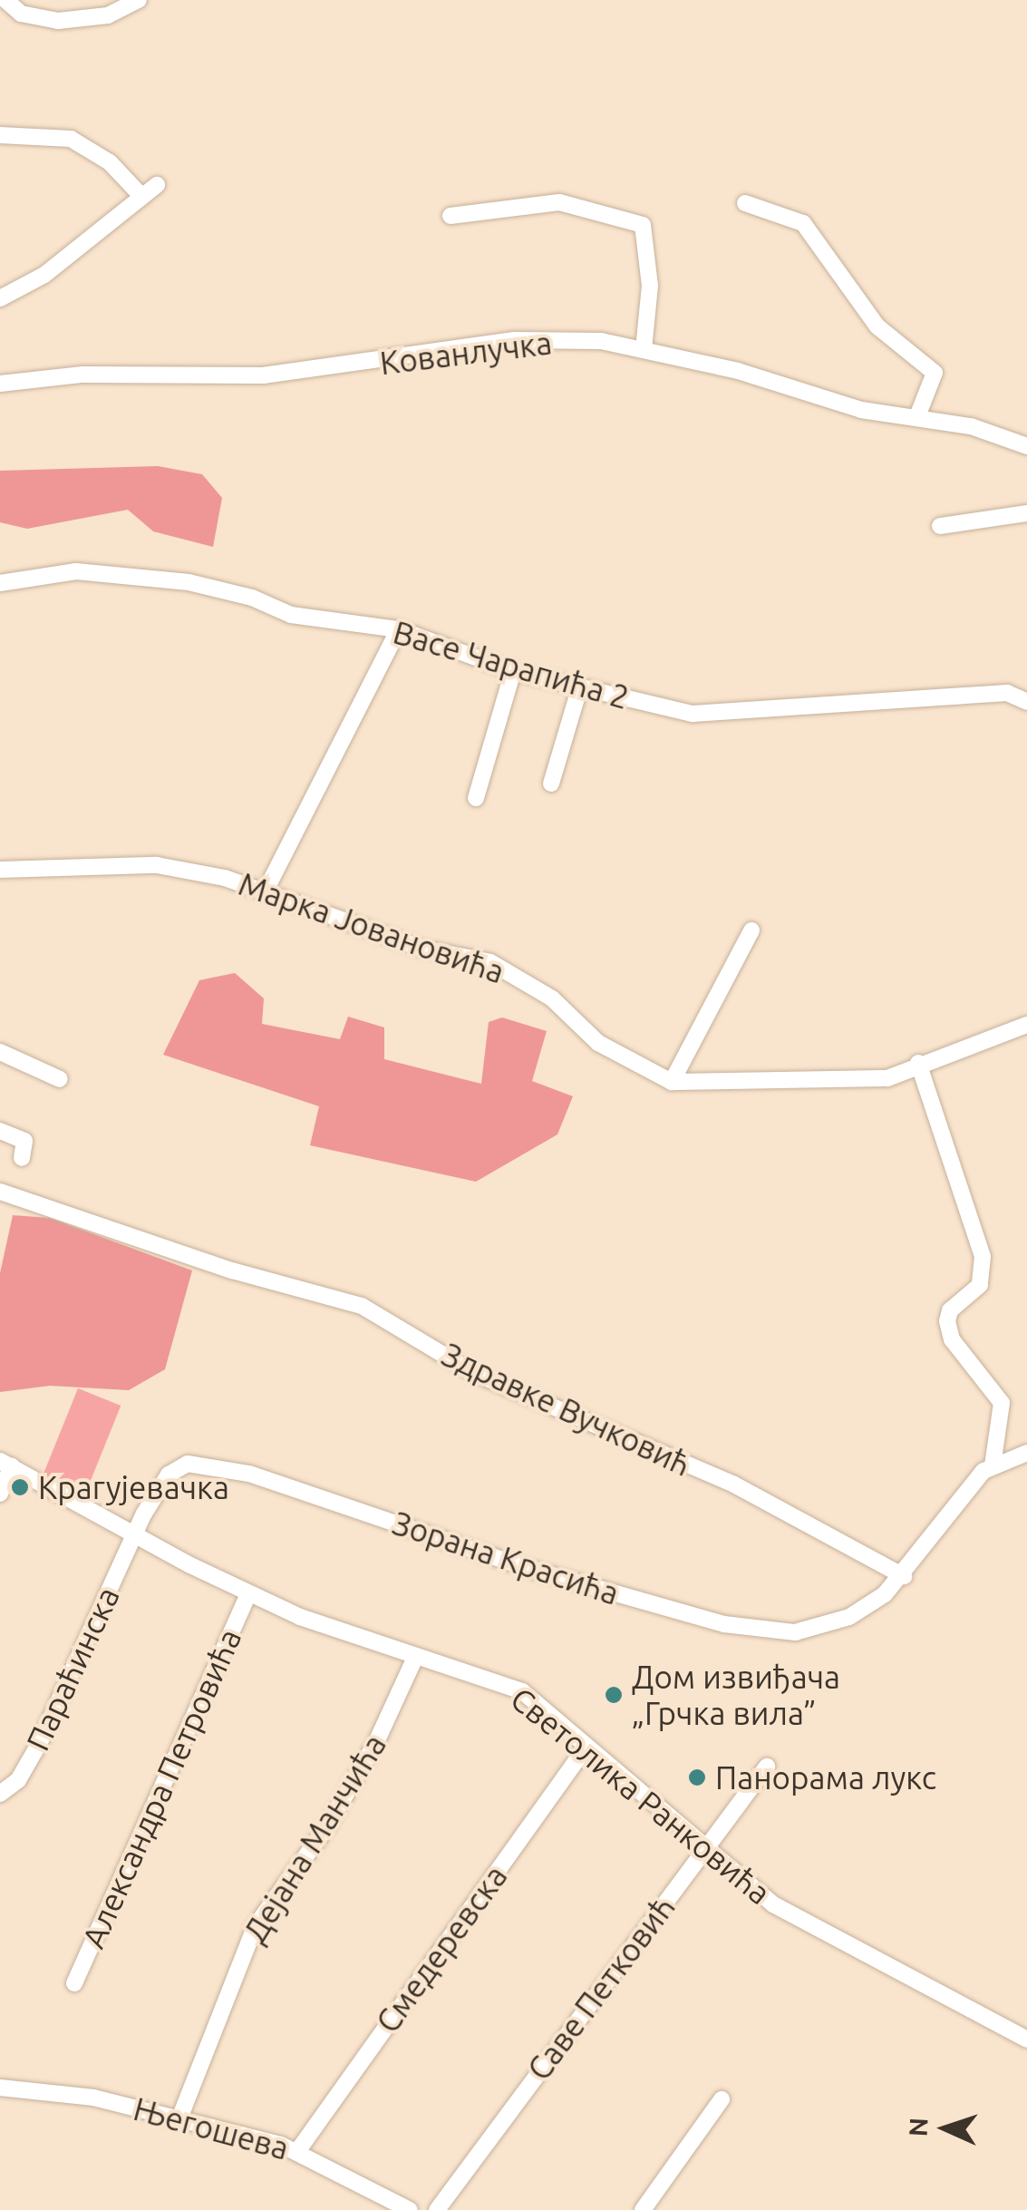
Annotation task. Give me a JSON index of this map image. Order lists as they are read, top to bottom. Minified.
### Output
{"streets":{"street":["Кованлучка","Васе Чарапића 2","Марка Јовановића","Здравке Вучковић","Зорана Красића","Параћинска","Александра Петровића","Светолика Ранковића","Дејана Манчића","Смедеревска","Саве Петковић","Његошева"]},"crossings":[["Здравке Вучковић","Зорана Красића"],["Зорана Красића","Параћинска"],["Зорана Красића","Светолика Ранковића"],["Параћинска","Светолика Ранковића"],["Александра Петровића","Светолика Ранковића"],["Светолика Ранковића","Дејана Манчића"],["Светолика Ранковића","Смедеревска"],["Светолика Ранковића","Саве Петковић"],["Дејана Манчића","Његошева"],["Смедеревска","Његошева"]],"places":["Крагујевачка","Дом извиђача „Грчка вила”","Панорама лукс"],"north":"left"}
